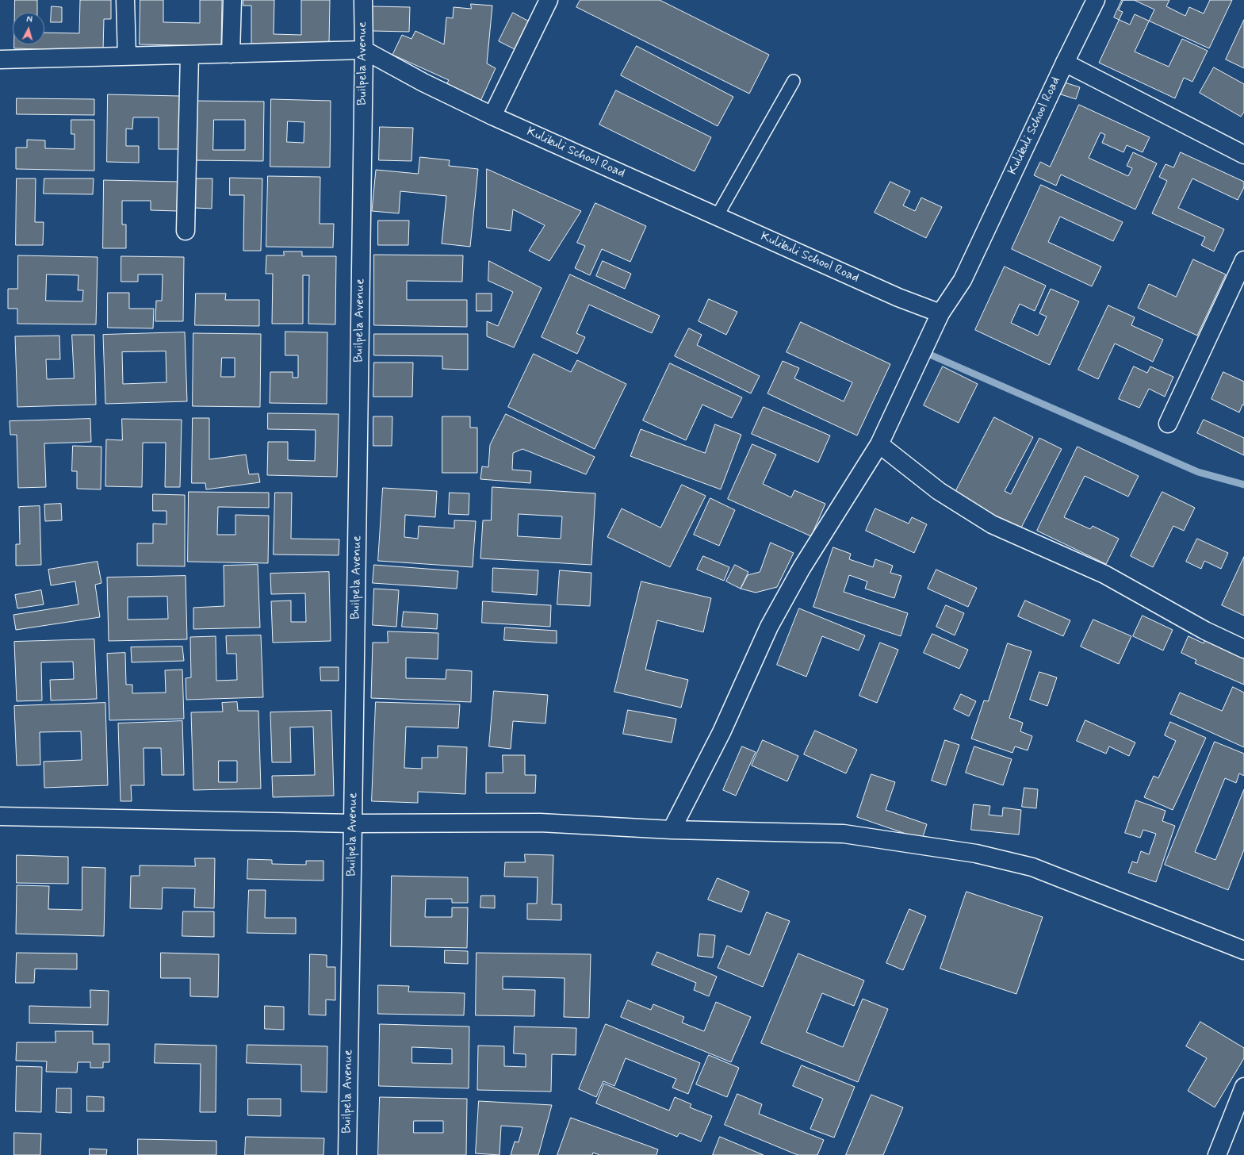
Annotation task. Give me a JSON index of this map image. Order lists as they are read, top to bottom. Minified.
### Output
{"streets":{"street":["Builpela Avenue","Kulikuli School Road"]},"crossings":[["Builpela Avenue","Kulikuli School Road"]],"north":"top"}
